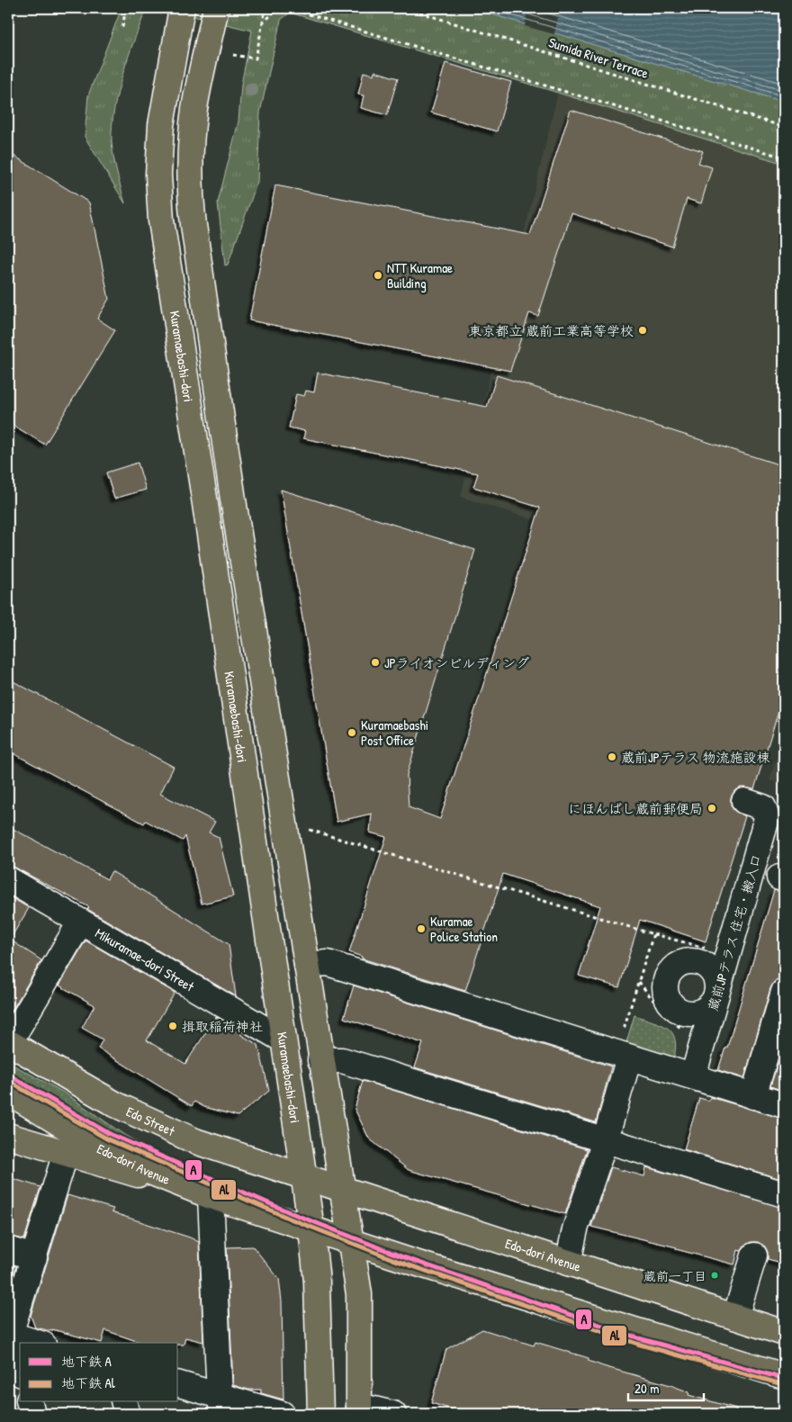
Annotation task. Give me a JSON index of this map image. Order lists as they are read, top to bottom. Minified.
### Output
{"streets":{"main road":["Kuramaebashi-dori","Edo Street","Edo-dori Avenue"],"street":["蔵前JPテラス 住宅・搬入口","Mikuramae-dori Street"],"path":["Sumida River Terrace"]},"crossings":[["Kuramaebashi-dori","Mikuramae-dori Street"],["Kuramaebashi-dori","Edo Street"],["Kuramaebashi-dori","Edo-dori Avenue"],["Edo Street","Edo-dori Avenue"]],"places":["NTT Kuramae Building","東京都立 蔵前工業高等学校","JPライオンビルディング","Kuramaebashi Post Office","蔵前JPテラス 物流施設棟","にほんばし蔵前郵便局","Kuramae Police Station","揖取稲荷神社","蔵前一丁目"],"lines":["metro line A","metro line Al"],"legend":["地下鉄 A","地下鉄 Al"],"scale_bar":"20 m"}
